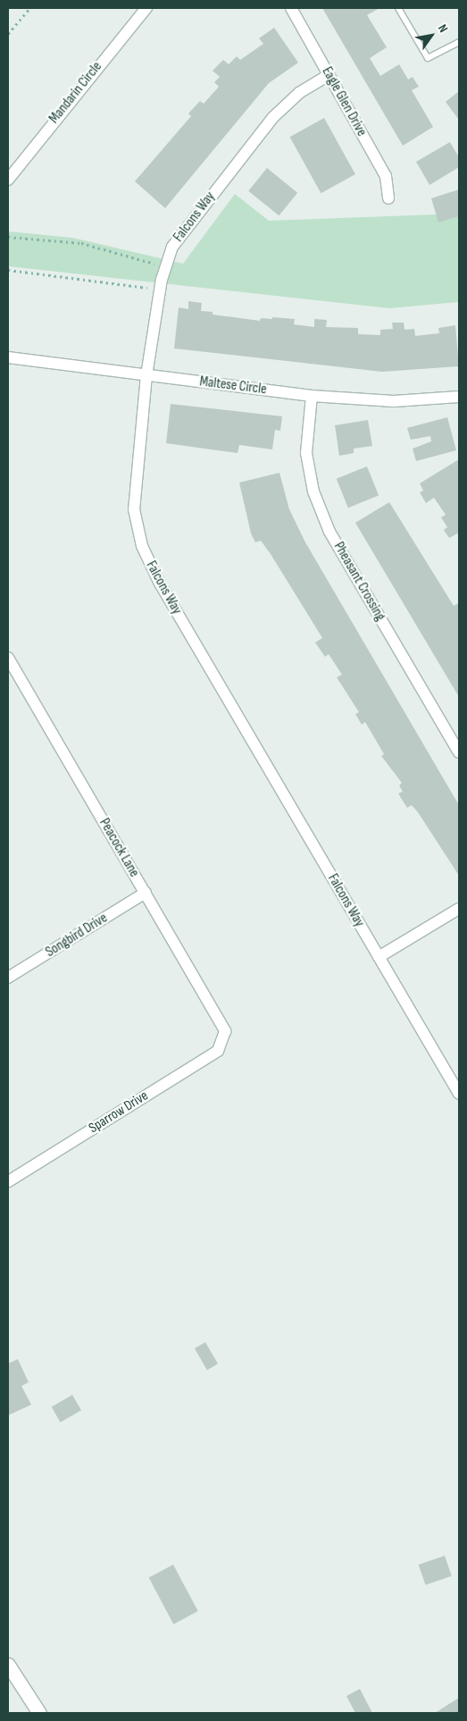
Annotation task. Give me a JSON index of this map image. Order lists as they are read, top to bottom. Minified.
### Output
{"streets":{"street":["Mandarin Circle","Eagle Glen Drive","Falcons Way","Maltese Circle","Pheasant Crossing","Peacock Lane","Songbird Drive","Sparrow Drive"]},"crossings":[["Eagle Glen Drive","Falcons Way"],["Falcons Way","Maltese Circle"],["Maltese Circle","Pheasant Crossing"],["Peacock Lane","Songbird Drive"],["Peacock Lane","Sparrow Drive"]],"north":"top right"}
